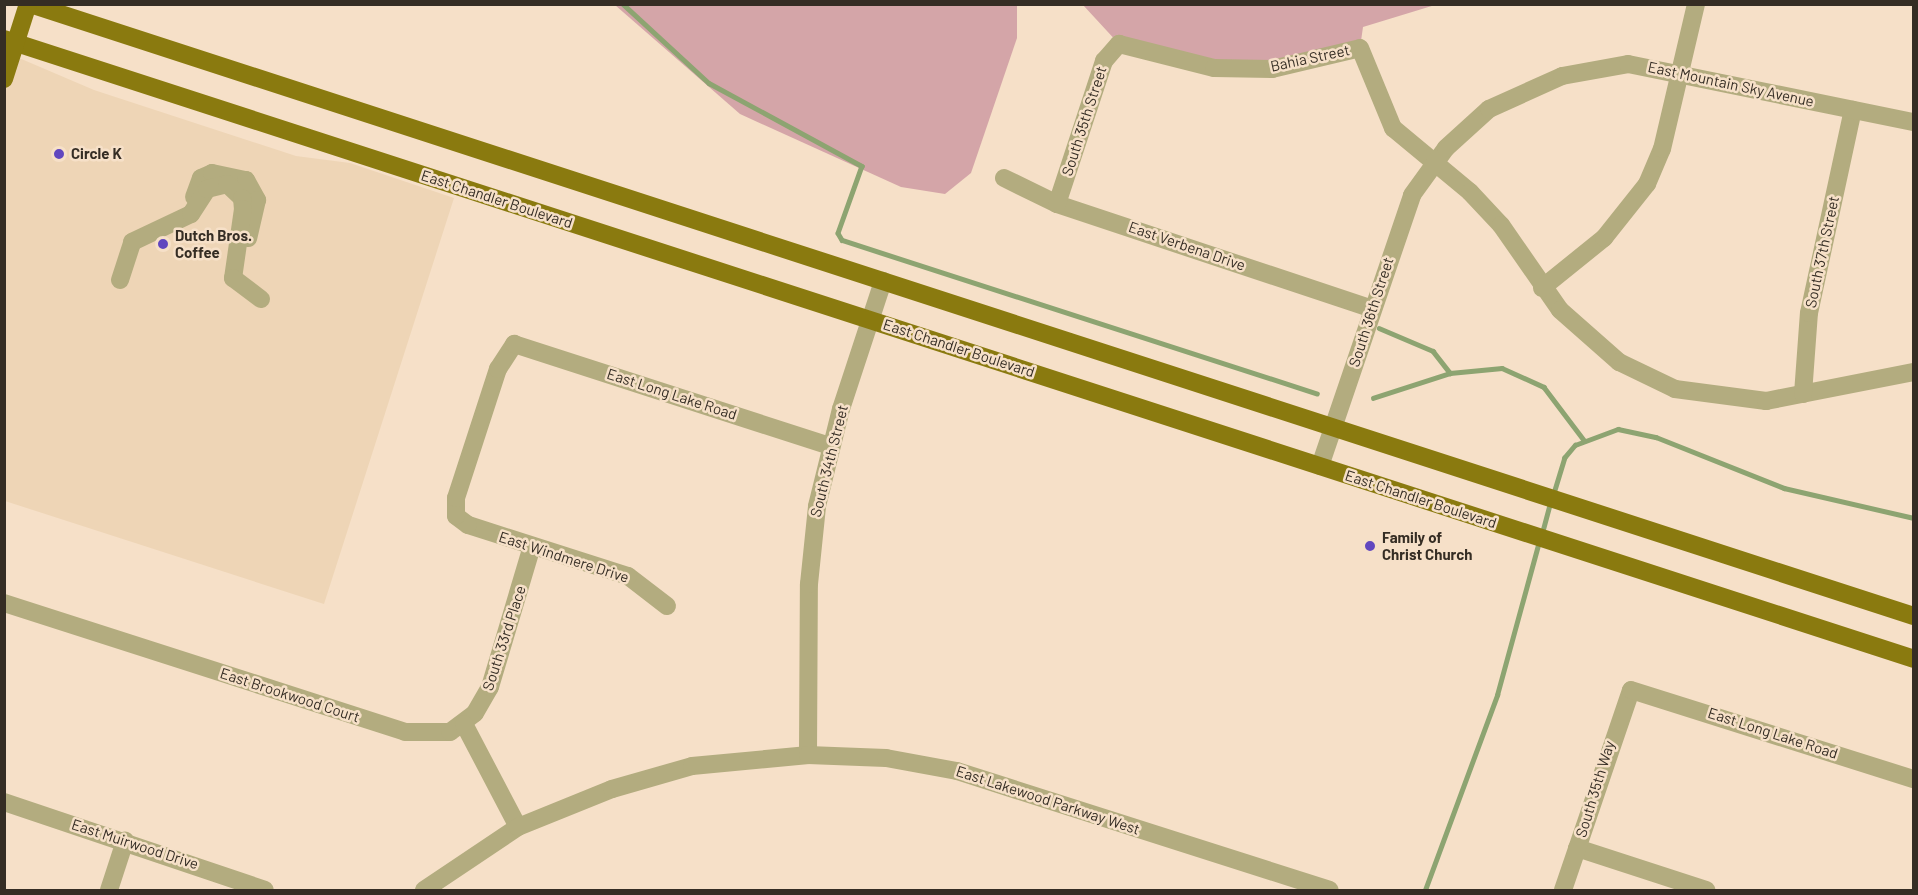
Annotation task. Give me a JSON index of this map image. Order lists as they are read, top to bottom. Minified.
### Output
{"streets":{"main road":["East Chandler Boulevard"],"street":["Bahia Street","East Mountain Sky Avenue","South 35th Street","East Verbena Drive","South 37th Street","South 36th Street","East Long Lake Road","South 34th Street","East Windmere Drive","South 33rd Place","East Brookwood Court","South 35th Way","East Lakewood Parkway West","East Muirwood Drive"]},"crossings":[["Bahia Street","East Mountain Sky Avenue"],["Bahia Street","South 35th Street"],["Bahia Street","South 36th Street"],["East Mountain Sky Avenue","South 37th Street"],["East Mountain Sky Avenue","South 36th Street"],["South 35th Street","East Verbena Drive"],["East Chandler Boulevard","South 36th Street"],["East Chandler Boulevard","South 34th Street"],["East Verbena Drive","South 36th Street"],["East Long Lake Road","South 34th Street"],["East Long Lake Road","East Windmere Drive"],["East Long Lake Road","South 35th Way"],["South 34th Street","East Lakewood Parkway West"],["East Windmere Drive","South 33rd Place"],["South 33rd Place","East Brookwood Court"]],"places":["Circle K","Dutch Bros. Coffee","Family of Christ Church"]}
